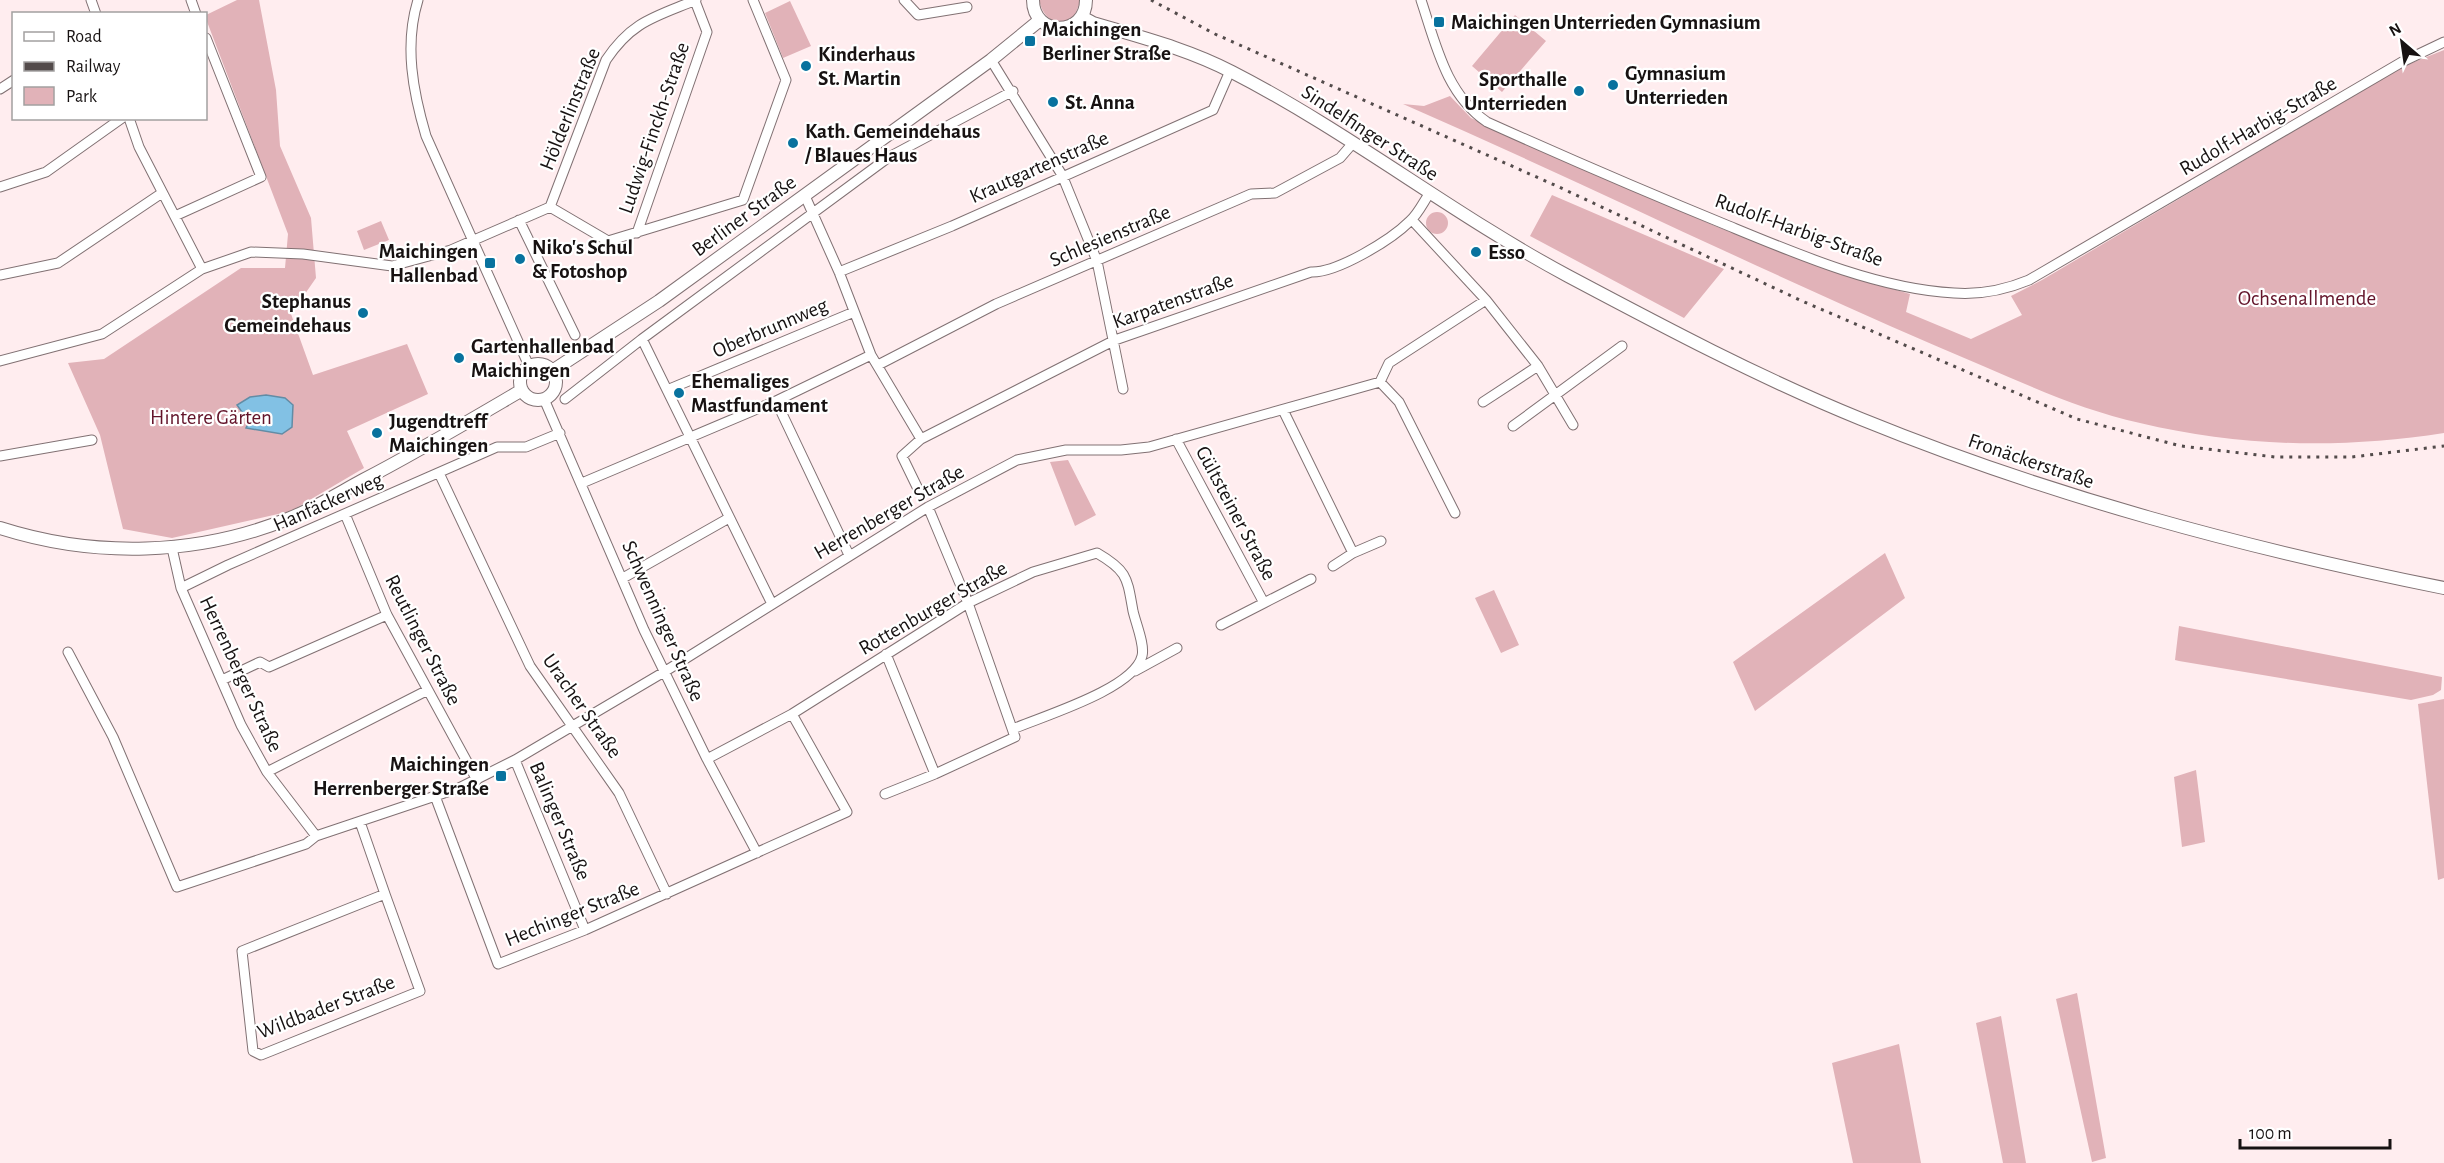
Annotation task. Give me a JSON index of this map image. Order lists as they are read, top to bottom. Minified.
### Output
{"streets":{"main road":["Sindelfinger Straße","Berliner Straße","Fronäckerstraße"],"street":["Hölderlinstraße","Rudolf-Harbig-Straße","Ludwig-Finckh-Straße","Krautgartenstraße","Schlesienstraße","Karpatenstraße","Oberbrunnweg","Hanfäckerweg","Herrenberger Straße","Gültsteiner Straße","Rottenburger Straße","Schwenninger Straße","Reutlinger Straße","Uracher Straße","Balinger Straße","Hechinger Straße","Wildbader Straße"]},"crossings":[["Hölderlinstraße","Ludwig-Finckh-Straße"],["Sindelfinger Straße","Krautgartenstraße"],["Sindelfinger Straße","Schlesienstraße"],["Sindelfinger Straße","Karpatenstraße"],["Sindelfinger Straße","Fronäckerstraße"],["Krautgartenstraße","Oberbrunnweg"],["Berliner Straße","Oberbrunnweg"],["Berliner Straße","Schwenninger Straße"],["Schlesienstraße","Oberbrunnweg"],["Karpatenstraße","Oberbrunnweg"],["Hanfäckerweg","Herrenberger Straße"],["Hanfäckerweg","Schwenninger Straße"],["Hanfäckerweg","Reutlinger Straße"],["Hanfäckerweg","Uracher Straße"],["Herrenberger Straße","Gültsteiner Straße"],["Herrenberger Straße","Schwenninger Straße"],["Herrenberger Straße","Reutlinger Straße"],["Herrenberger Straße","Uracher Straße"],["Herrenberger Straße","Balinger Straße"],["Herrenberger Straße","Hechinger Straße"],["Herrenberger Straße","Wildbader Straße"],["Rottenburger Straße","Schwenninger Straße"],["Rottenburger Straße","Hechinger Straße"],["Schwenninger Straße","Hechinger Straße"],["Uracher Straße","Hechinger Straße"],["Balinger Straße","Hechinger Straße"]],"parks":["Ochsenallmende","Hintere Gärten"],"places":{"transit":["Maichingen Unterrieden Gymnasium","Maichingen Berliner Straße","Maichingen Hallenbad","Maichingen Herrenberger Straße"],"other":["Kinderhaus St. Martin","Gymnasium Unterrieden","Sporthalle Unterrieden","St. Anna","Kath. Gemeindehaus / Blaues Haus","Esso","Niko's Schul & Fotoshop","Stephanus Gemeindehaus","Gartenhallenbad Maichingen","Ehemaliges Mastfundament","Jugendtreff Maichingen"]},"legend":["Road","Railway","Park"],"scale_bar":"100 m","north":"top left"}
